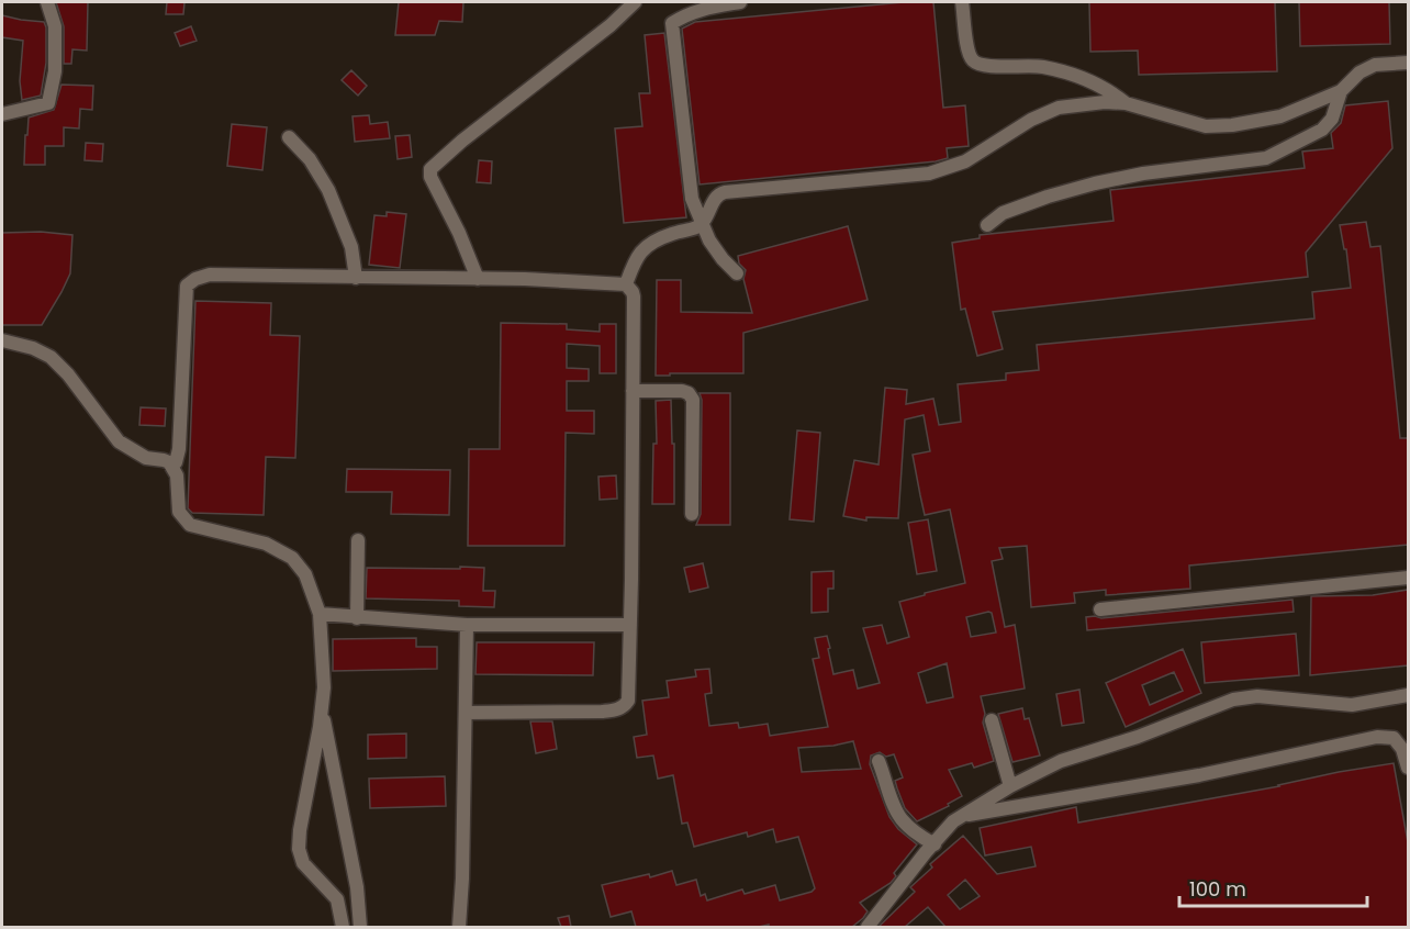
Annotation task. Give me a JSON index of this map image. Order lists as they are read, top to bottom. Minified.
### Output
{"scale_bar":"100 m"}
